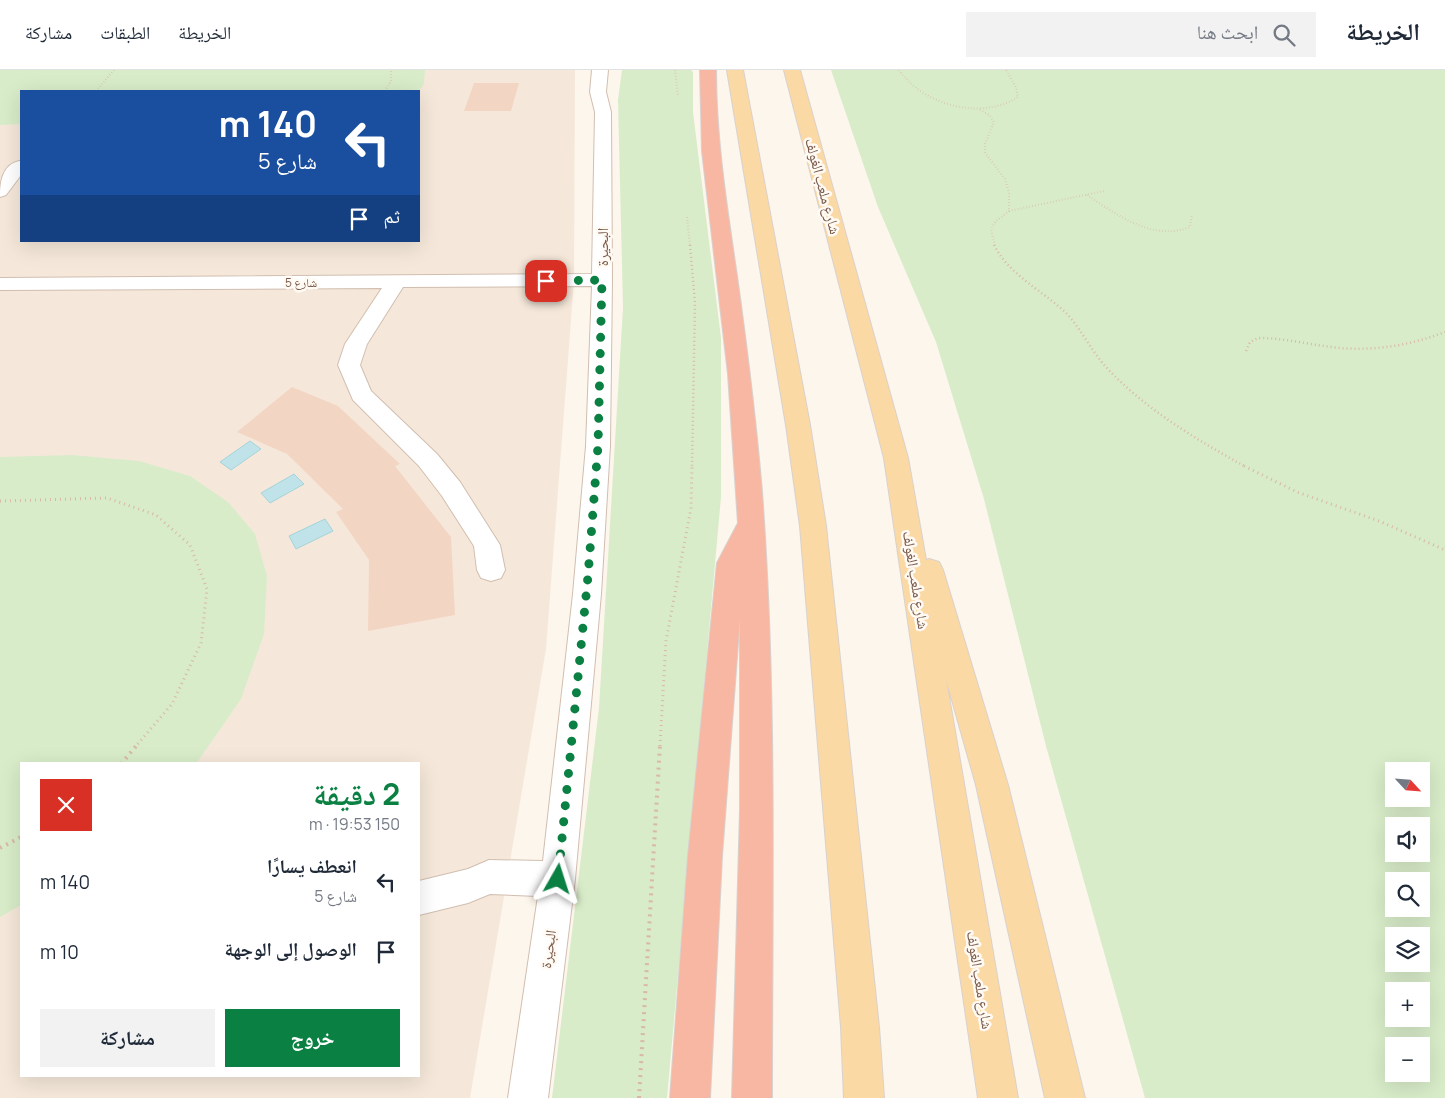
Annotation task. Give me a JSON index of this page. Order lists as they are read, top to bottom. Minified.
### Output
{"streets":{"main road":["شارع ملعب الغولف"],"street":["البحيرة","شارع 5"]},"crossings":[["البحيرة","شارع 5"]],"north":"bottom right","page":{"header":"الخريطة","search":"ابحث هنا","nav":["الخريطة","الطبقات","مشاركة"],"turn":["140 m","شارع 5"],"then":"ثم","map_buttons":["+","−"],"heading":["2 دقيقة","150 m · 19:53"],"list":[{"name":"انعطف يسارًا","note":"شارع 5","value":"140 m"},{"name":"الوصول إلى الوجهة","value":"10 m"}],"buttons":["خروج","مشاركة"]}}
